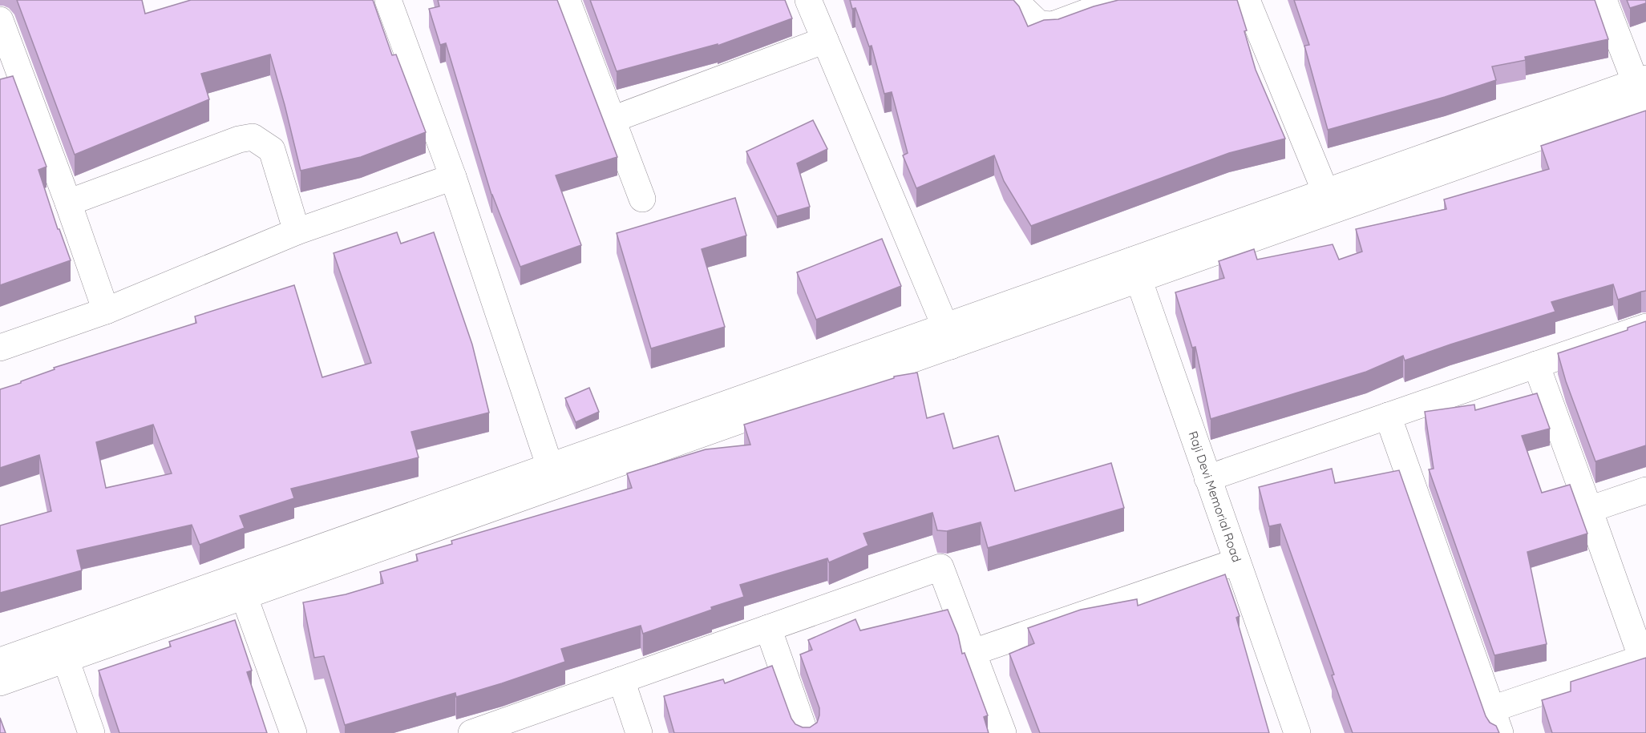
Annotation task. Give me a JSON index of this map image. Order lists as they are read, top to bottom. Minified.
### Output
{"streets":{"street":["Raji Devi Memorial Road"]}}
